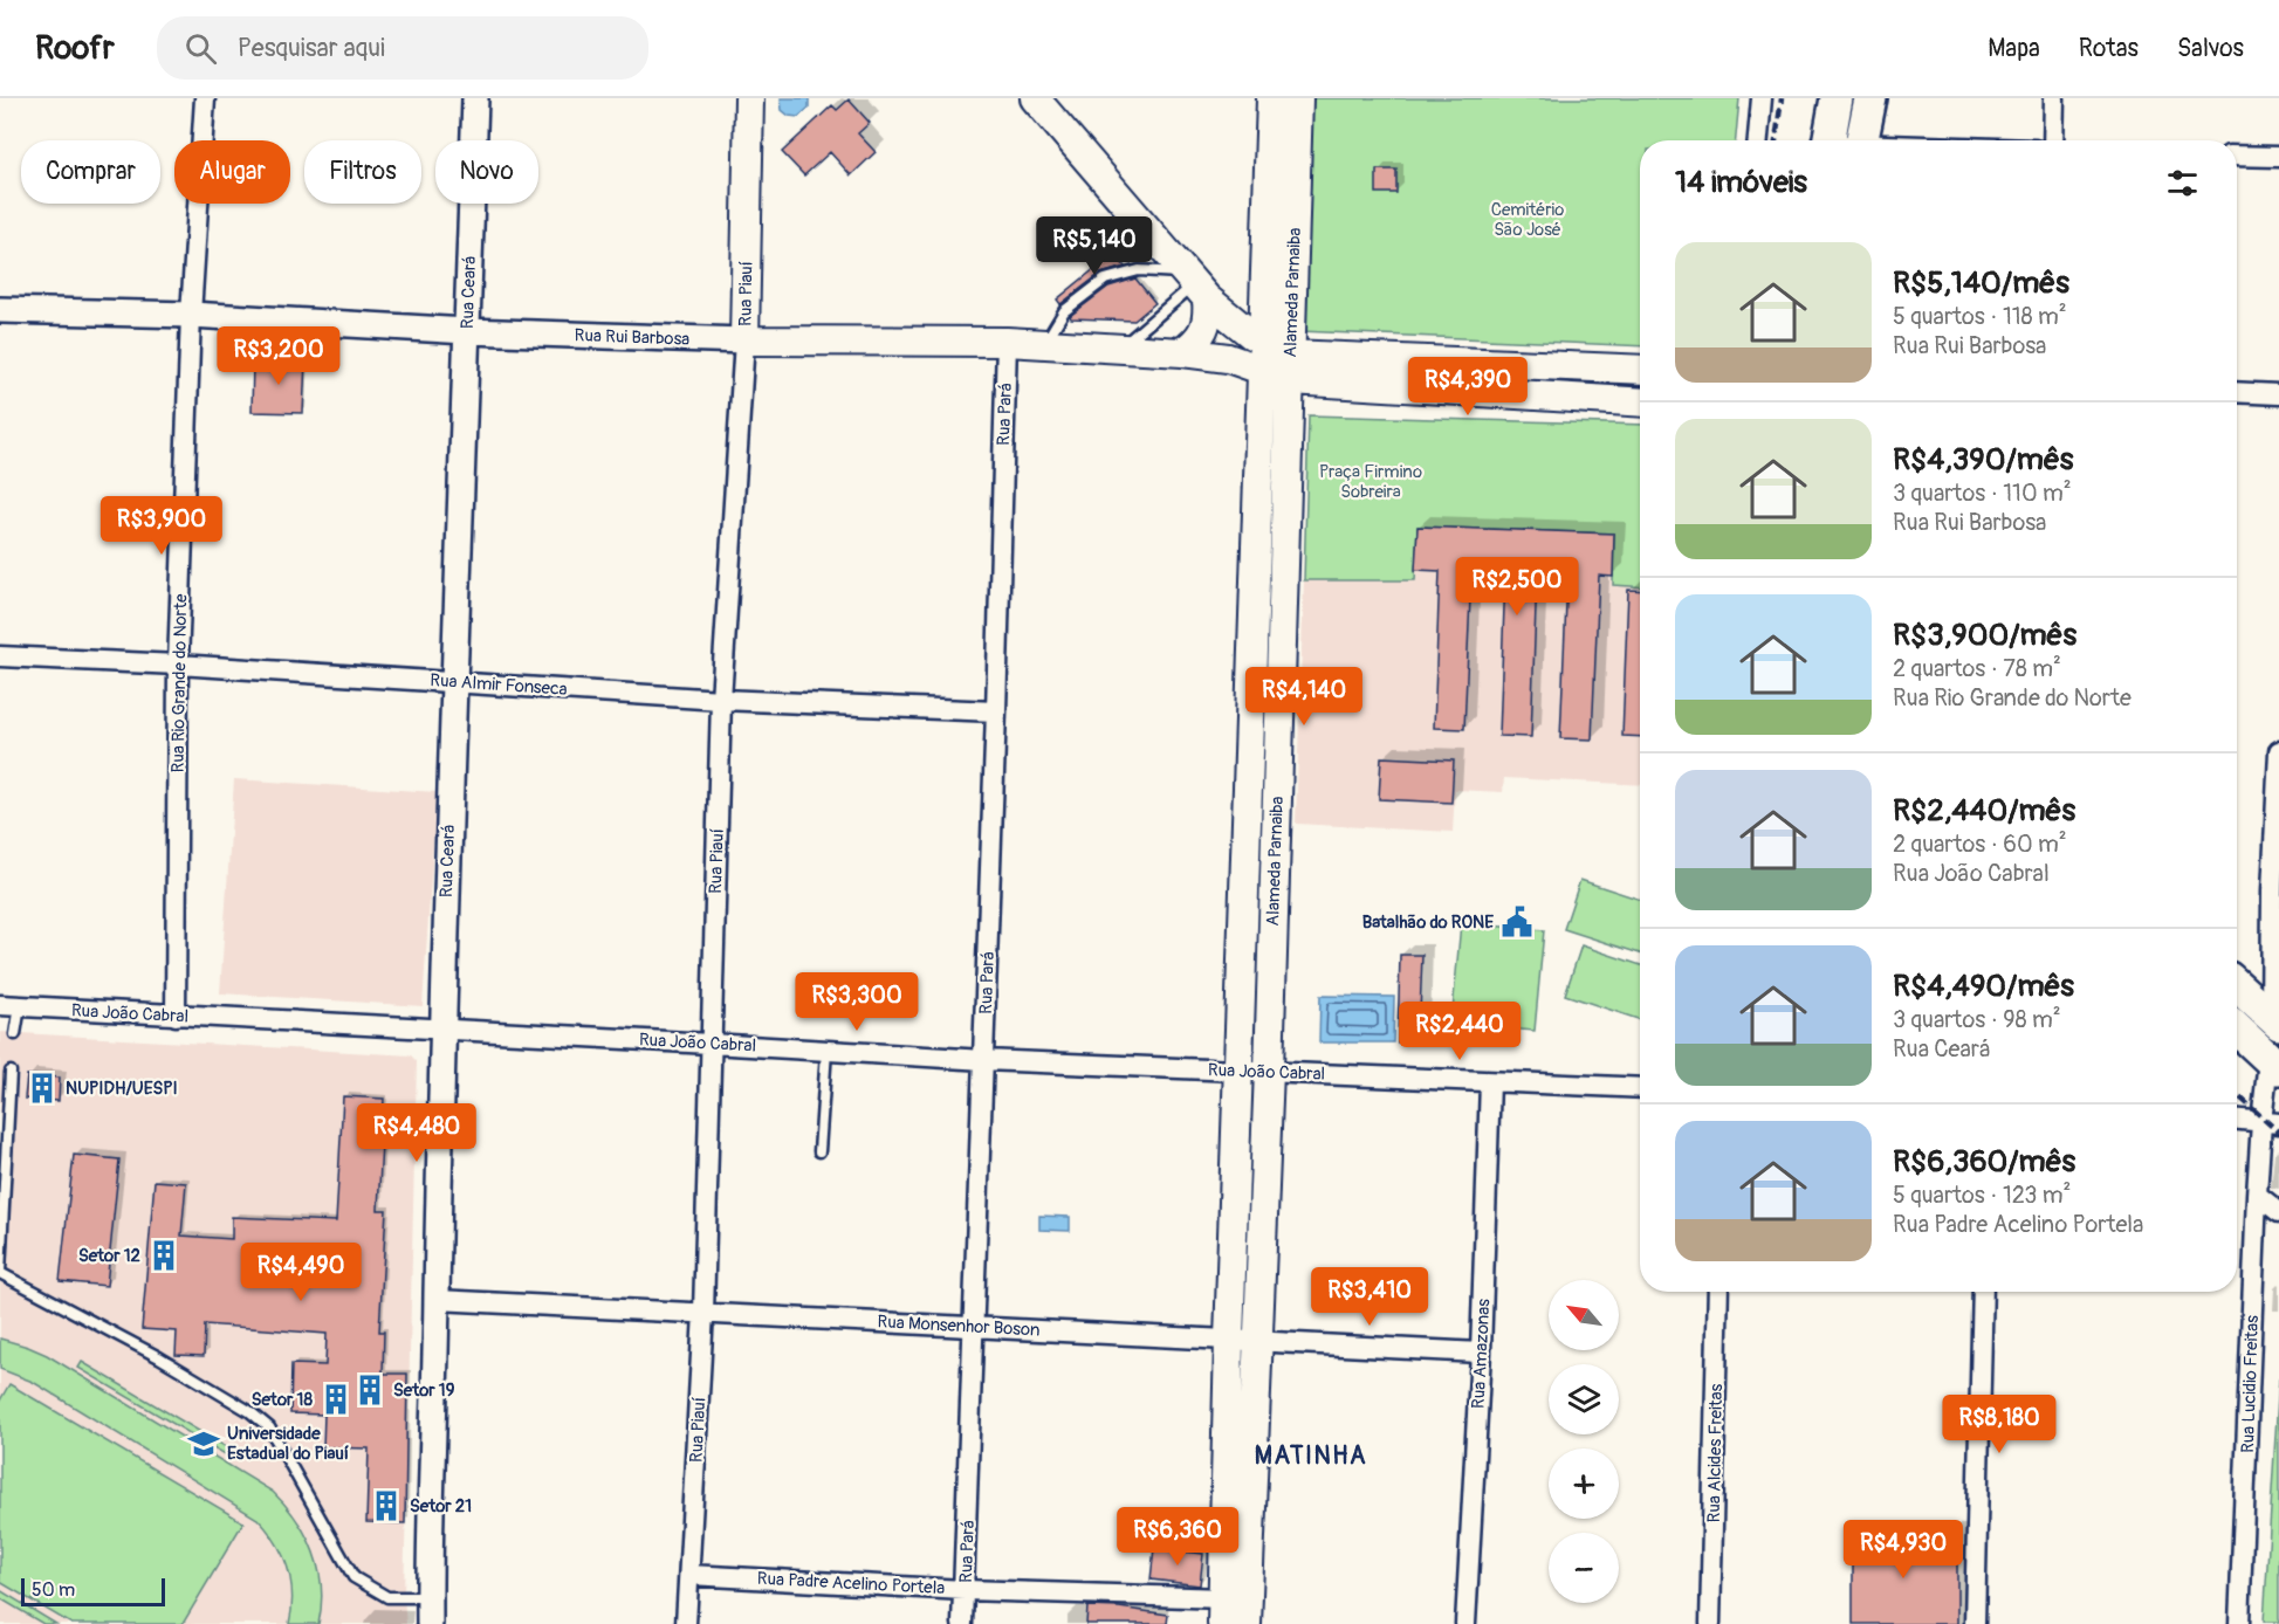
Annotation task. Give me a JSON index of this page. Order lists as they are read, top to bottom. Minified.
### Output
{"streets":{"main road":["Alameda Parnaiba","Rua Piauí","Rua Rui Barbosa"],"street":["Rua Ceará","Rua Pará","Rua Rio Grande do Norte","Rua Almir Fonseca","Rua João Cabral","Rua Monsenhor Boson","Rua Amazonas","Rua Lucidio Freitas","Rua Alcides Freitas","Rua Padre Acelino Portela"]},"crossings":[["Rua Ceará","Rua Rui Barbosa"],["Rua Ceará","Rua Almir Fonseca"],["Rua Ceará","Rua João Cabral"],["Rua Ceará","Rua Monsenhor Boson"],["Alameda Parnaiba","Rua Rui Barbosa"],["Alameda Parnaiba","Rua João Cabral"],["Alameda Parnaiba","Rua Monsenhor Boson"],["Alameda Parnaiba","Rua Padre Acelino Portela"],["Rua Piauí","Rua Rui Barbosa"],["Rua Piauí","Rua Almir Fonseca"],["Rua Piauí","Rua João Cabral"],["Rua Piauí","Rua Monsenhor Boson"],["Rua Piauí","Rua Padre Acelino Portela"],["Rua Rui Barbosa","Rua Pará"],["Rua Rui Barbosa","Rua Rio Grande do Norte"],["Rua Pará","Rua Almir Fonseca"],["Rua Pará","Rua João Cabral"],["Rua Pará","Rua Monsenhor Boson"],["Rua Pará","Rua Padre Acelino Portela"],["Rua Rio Grande do Norte","Rua Almir Fonseca"],["Rua Rio Grande do Norte","Rua João Cabral"],["Rua João Cabral","Rua Amazonas"],["Rua Monsenhor Boson","Rua Amazonas"]],"districts":["MATINHA"],"parks":["Cemitério São José","Praça Firmino Sobreira"],"places":{"public building":["Batalhão do RONE"],"building":["NUPIDH/UESPI","Setor 12","Setor 19","Setor 18","Setor 21"],"school or university":["Universidade Estadual do Piauí"]},"scale_bar":"50 m","north":"top left","page":{"header":"Roofr","search":"Pesquisar aqui","nav":["Mapa","Rotas","Salvos"],"chip":["Comprar","Alugar","Filtros","Novo"],"heading":"14 imóveis","price":["R$5,140","R$3,200","R$4,390","R$3,900","R$2,500","R$4,140","R$3,300","R$2,440","R$4,480","R$4,490","R$3,410","R$8,180","R$6,360","R$4,930"],"list":[{"name":"R$5,140/mês","note":"5 quartos · 118 m² · Rua Rui Barbosa"},{"name":"R$4,390/mês","note":"3 quartos · 110 m² · Rua Rui Barbosa"},{"name":"R$3,900/mês","note":"2 quartos · 78 m² · Rua Rio Grande do Norte"},{"name":"R$2,440/mês","note":"2 quartos · 60 m² · Rua João Cabral"},{"name":"R$4,490/mês","note":"3 quartos · 98 m² · Rua Ceará"},{"name":"R$6,360/mês","note":"5 quartos · 123 m² · Rua Padre Acelino Portela"}],"map_buttons":["+","−"],"scale":"50 m"}}
